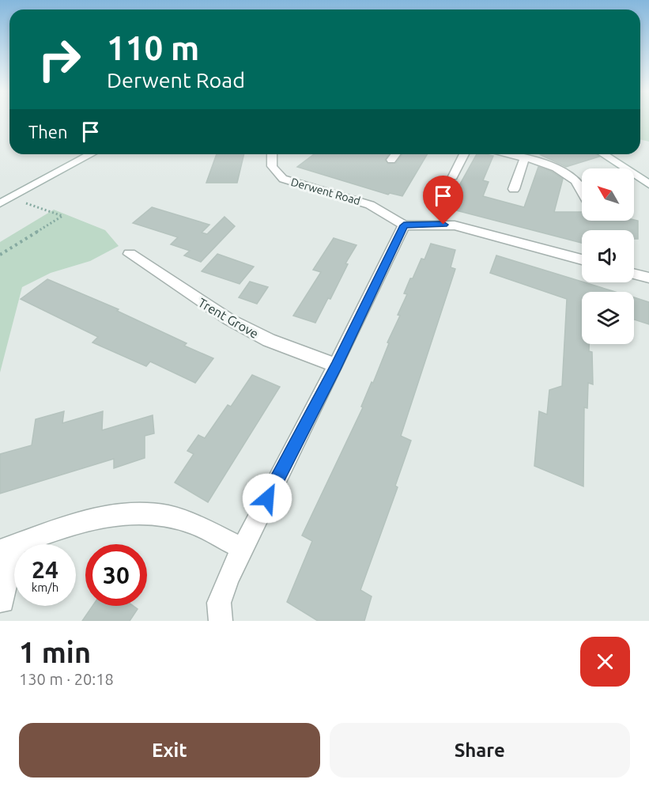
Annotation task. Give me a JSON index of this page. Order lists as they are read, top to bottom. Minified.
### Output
{"streets":{"street":["Derwent Road","Trent Grove"]},"north":"top left","page":{"turn":["110 m","Derwent Road"],"then":"Then","speed":"24 km/h","limit":"30","heading":["1 min","130 m · 20:18"],"buttons":["Exit","Share"]}}
